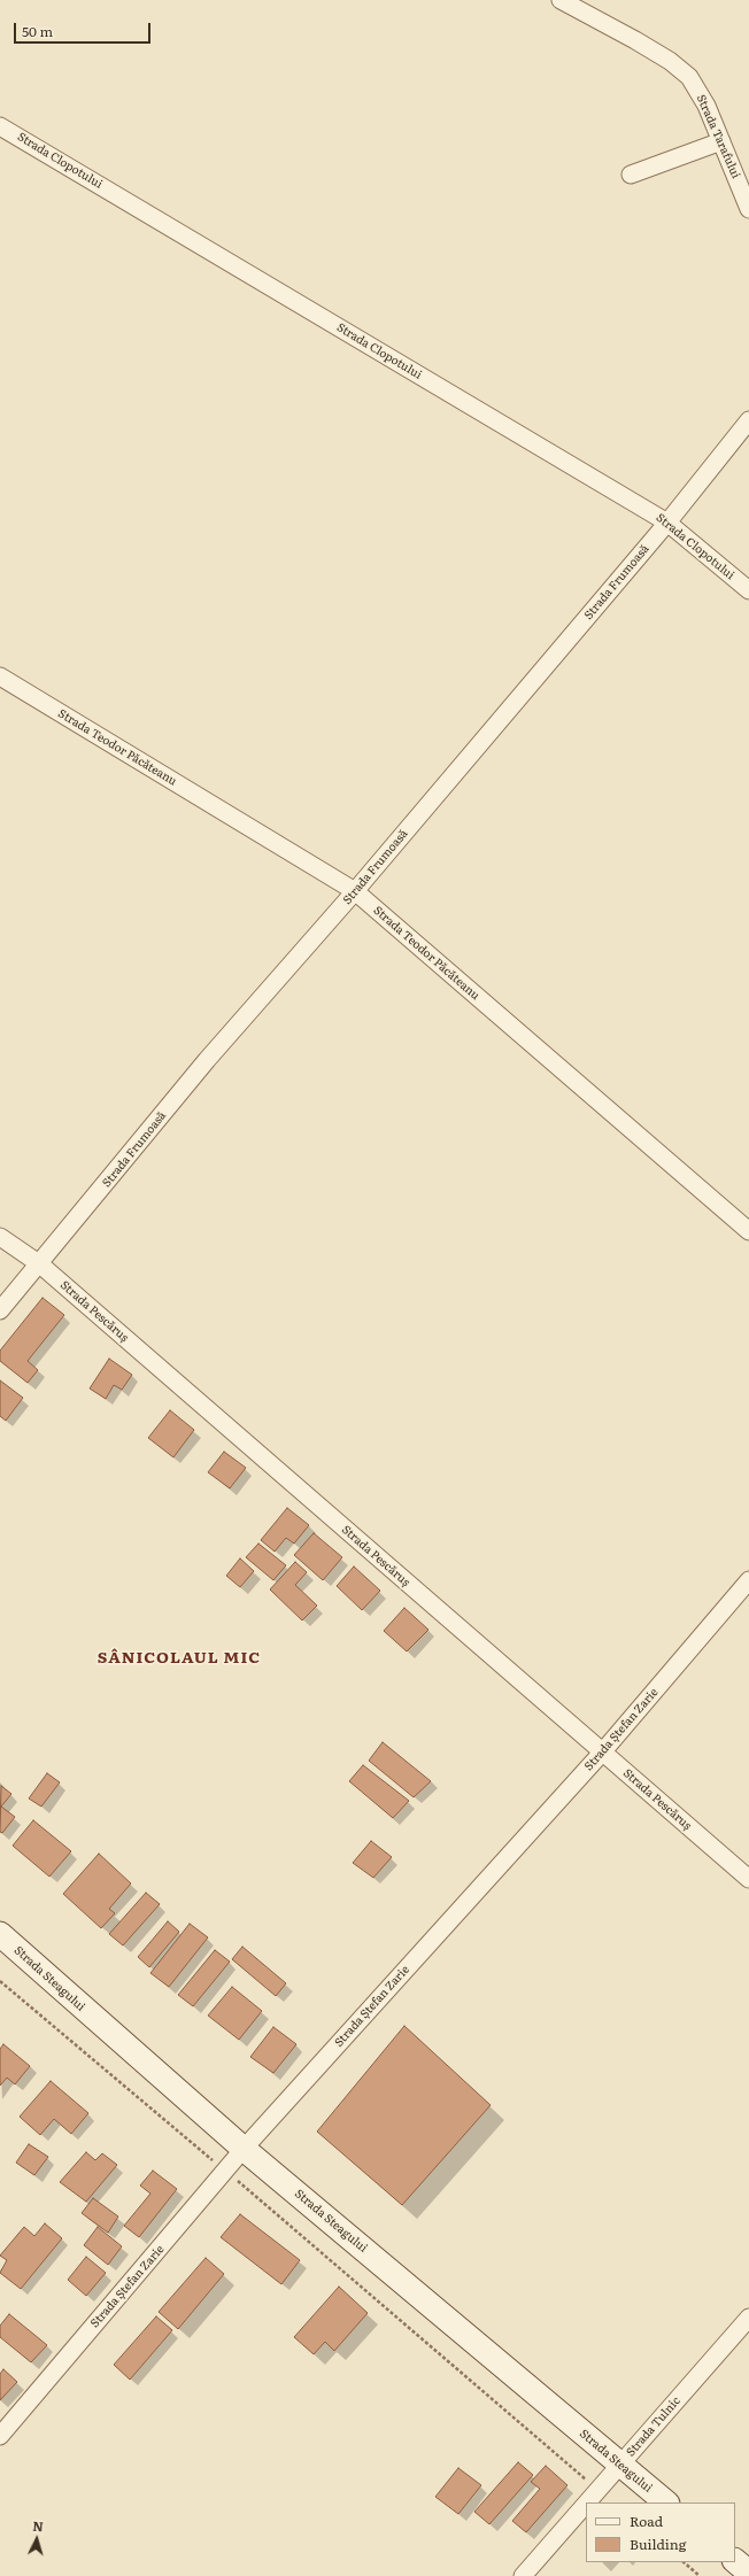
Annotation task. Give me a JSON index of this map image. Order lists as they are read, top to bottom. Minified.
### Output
{"streets":{"main road":["Strada Steagului"],"street":["Strada Tarafului","Strada Clopotului","Strada Frumoasă","Strada Teodor Păcăteanu","Strada Pescăruș","Strada Ștefan Zarie","Strada Tulnic"]},"crossings":[["Strada Clopotului","Strada Frumoasă"],["Strada Frumoasă","Strada Teodor Păcăteanu"],["Strada Frumoasă","Strada Pescăruș"],["Strada Pescăruș","Strada Ștefan Zarie"],["Strada Ștefan Zarie","Strada Steagului"],["Strada Steagului","Strada Tulnic"]],"districts":["SÂNICOLAUL MIC"],"legend":["Road","Building"],"scale_bar":"50 m","north":"top"}
